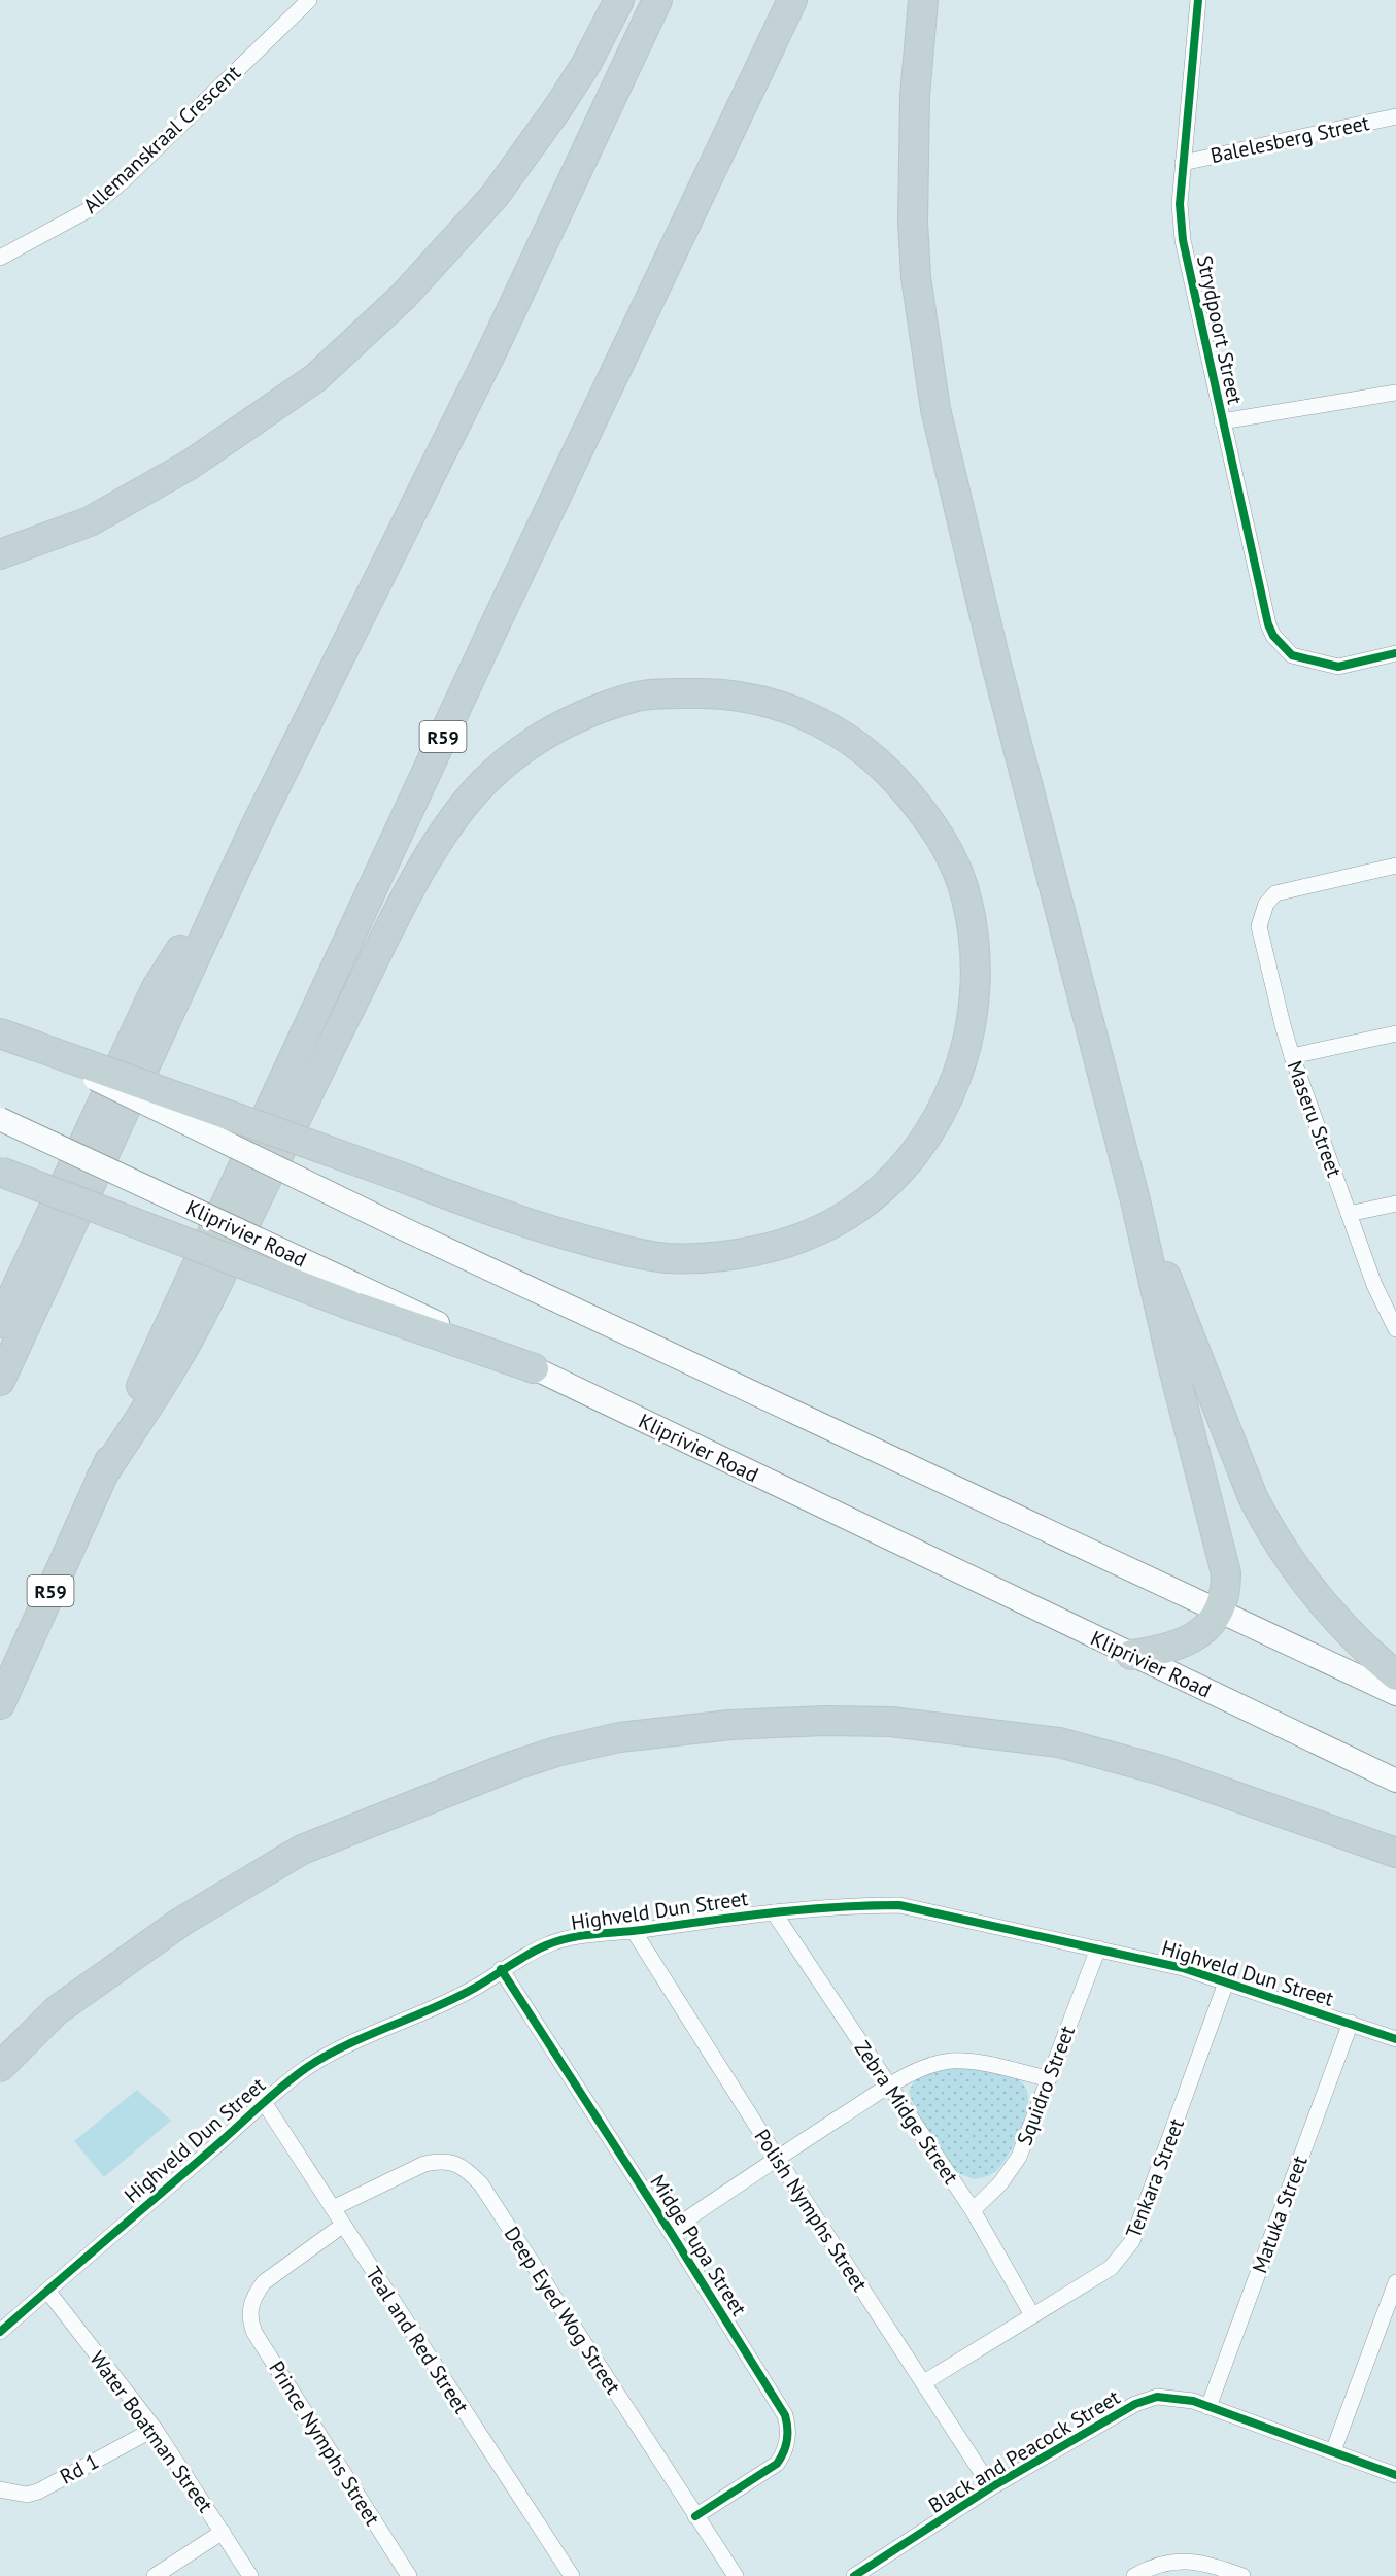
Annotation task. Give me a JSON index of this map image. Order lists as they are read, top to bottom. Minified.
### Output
{"streets":{"highway":["R59"],"main road":["Kliprivier Road"],"street":["Allemanskraal Crescent","Balelesberg Street","Strydpoort Street","Maseru Street","Highveld Dun Street","Squidro Street","Zebra Midge Street","Tenkara Street","Polish Nymphs Street","Matuka Street","Midge Pupa Street","Deep Eyed Wog Street","Teal and Red Street","Water Boatman Street","Prince Nymphs Street","Black and Peacock Street","Rd 1"]},"crossings":[["Balelesberg Street","Strydpoort Street"],["Highveld Dun Street","Squidro Street"],["Highveld Dun Street","Zebra Midge Street"],["Highveld Dun Street","Tenkara Street"],["Highveld Dun Street","Polish Nymphs Street"],["Highveld Dun Street","Matuka Street"],["Highveld Dun Street","Midge Pupa Street"],["Highveld Dun Street","Teal and Red Street"],["Highveld Dun Street","Water Boatman Street"],["Squidro Street","Zebra Midge Street"],["Zebra Midge Street","Tenkara Street"],["Tenkara Street","Polish Nymphs Street"],["Polish Nymphs Street","Black and Peacock Street"],["Matuka Street","Black and Peacock Street"],["Midge Pupa Street","Deep Eyed Wog Street"],["Deep Eyed Wog Street","Teal and Red Street"],["Teal and Red Street","Prince Nymphs Street"],["Water Boatman Street","Rd 1"]]}
